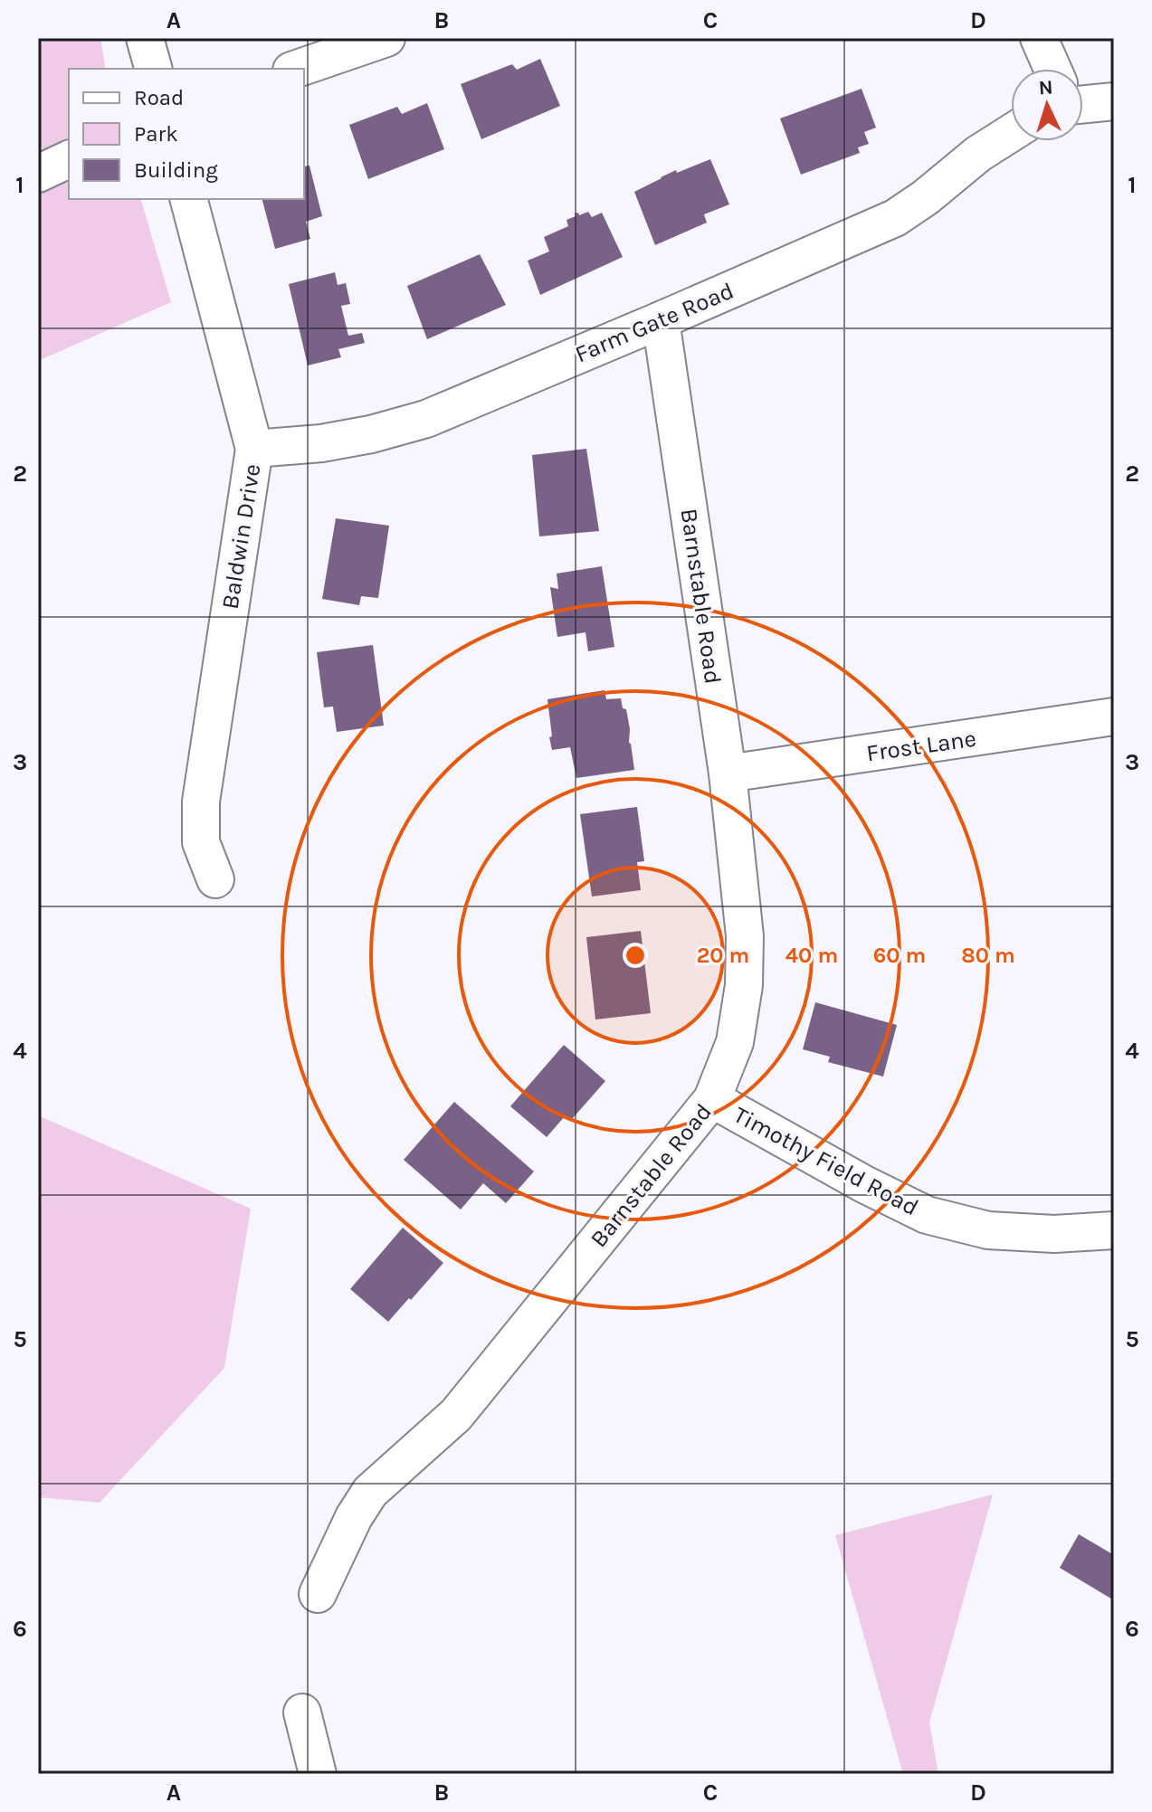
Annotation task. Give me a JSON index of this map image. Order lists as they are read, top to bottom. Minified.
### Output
{"streets":{"street":["Farm Gate Road","Baldwin Drive","Barnstable Road","Frost Lane","Timothy Field Road"]},"crossings":[["Farm Gate Road","Baldwin Drive"],["Farm Gate Road","Barnstable Road"],["Barnstable Road","Frost Lane"],["Barnstable Road","Timothy Field Road"]],"legend":["Road","Park","Building"],"north":"top","grid":{"columns":["A","B","C","D"],"rows":["1","2","3","4","5","6"]},"rings":["20 m","40 m","60 m","80 m"]}
